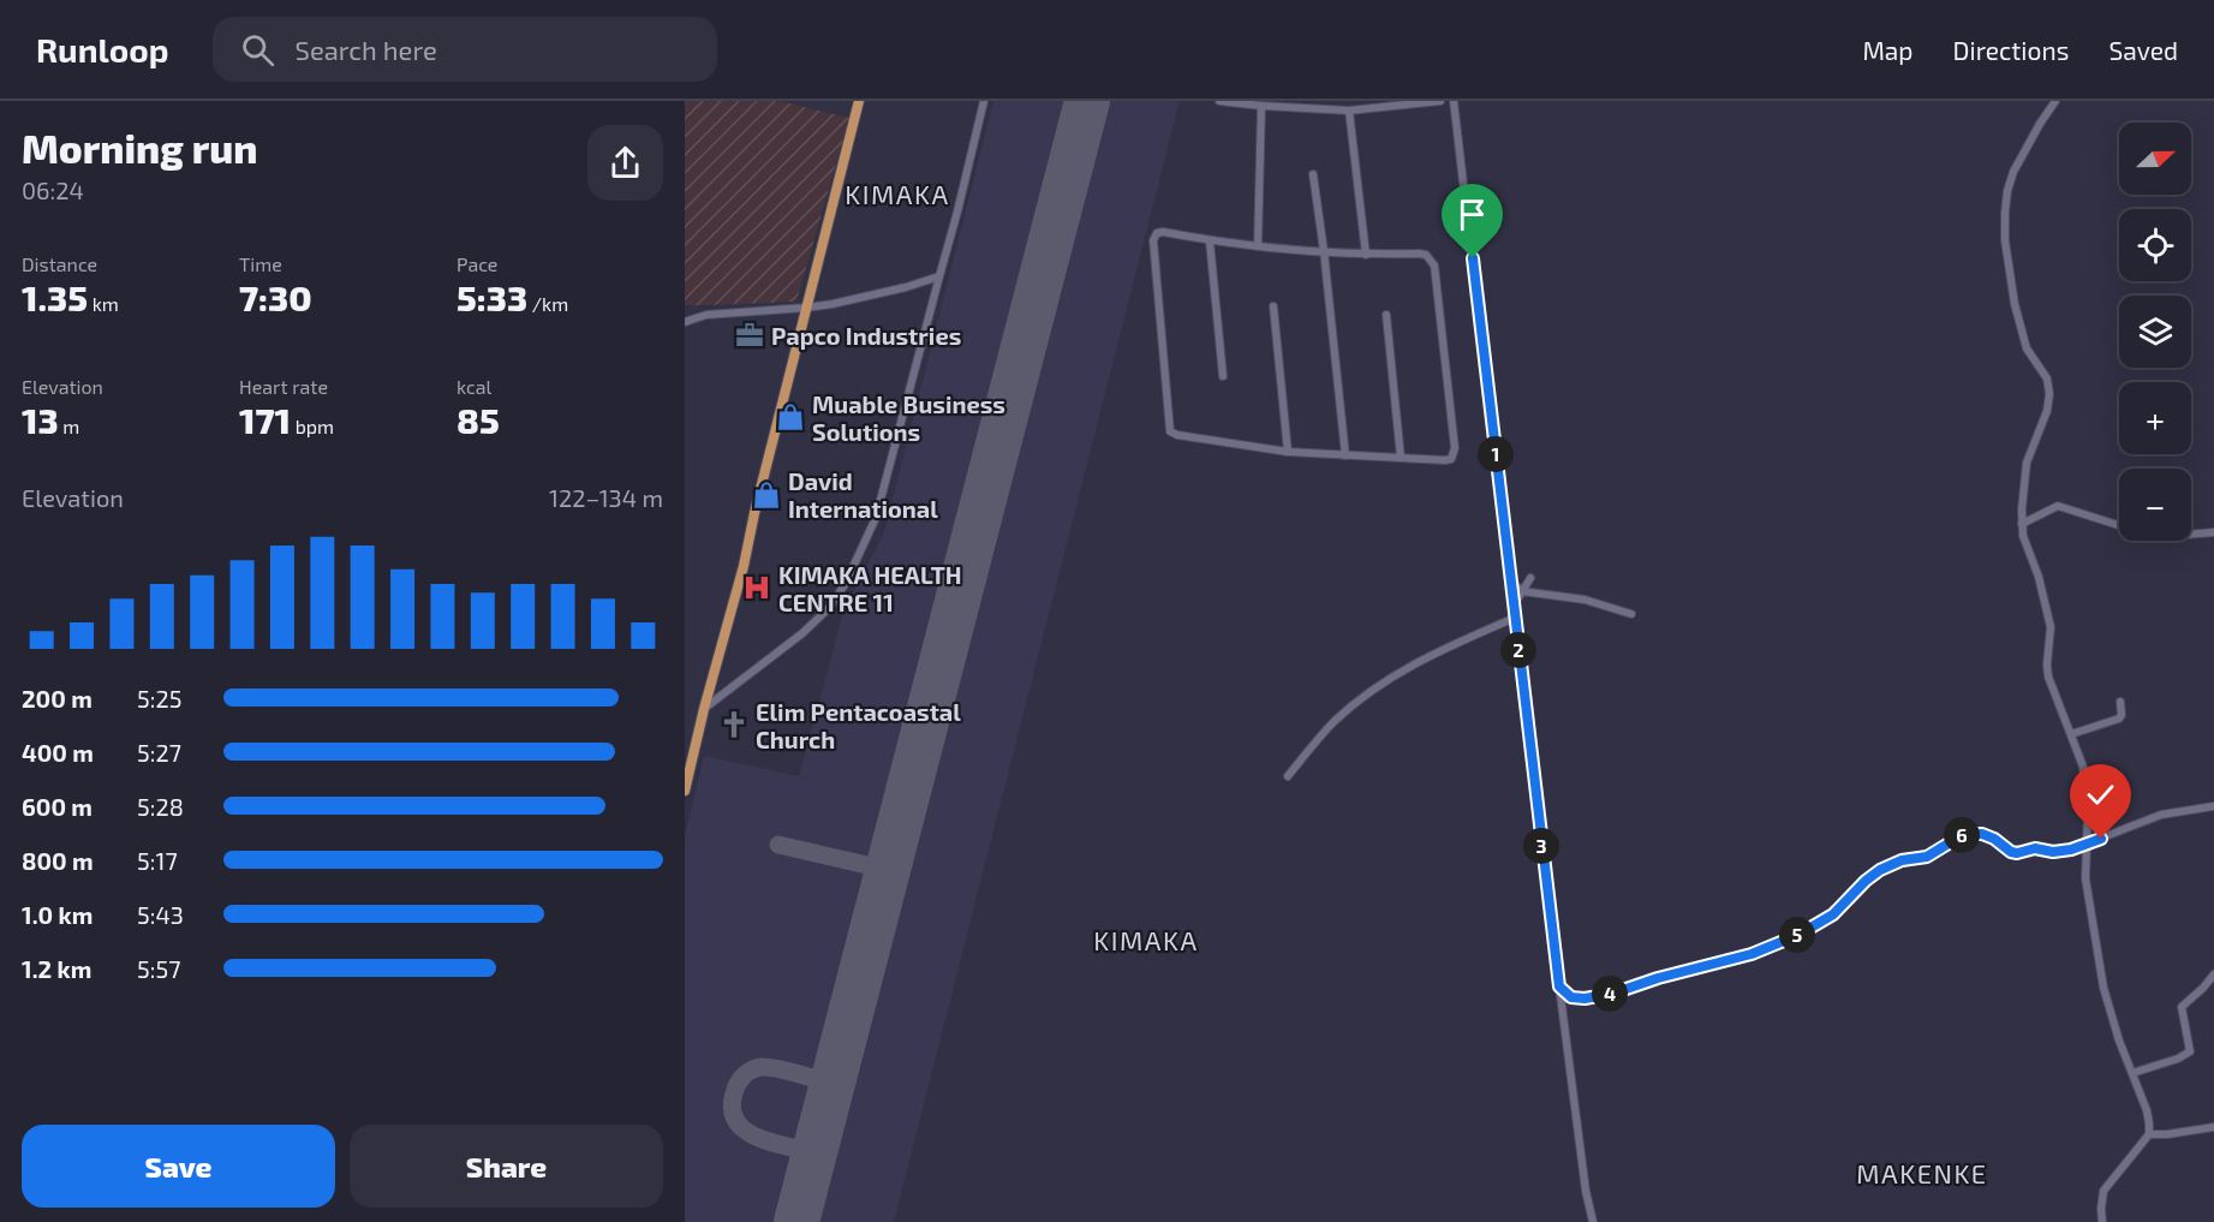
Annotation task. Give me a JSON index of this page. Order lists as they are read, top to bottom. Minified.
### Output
{"districts":["KIMAKA","KIMAKA","MAKENKE"],"places":{"office":["Papco Industries"],"shop":["Muable Business Solutions","David International"],"hospital":["KIMAKA HEALTH CENTRE 11"],"church":["Elim Pentacoastal Church"]},"north":"right","page":{"header":"Runloop","search":"Search here","nav":["Map","Directions","Saved"],"heading":["Morning run","06:24"],"map_buttons":["+","−"],"stats":[["Distance","1.35 km"],["Time","7:30"],["Pace","5:33 /km"],["Elevation","13 m"],["Heart rate","171 bpm"],["kcal","85"]],"pins":["1","2","6","3","5","4"],"chart":["Elevation","122–134 m"],"list":[{"name":"200 m","note":"5:25"},{"name":"400 m","note":"5:27"},{"name":"600 m","note":"5:28"},{"name":"800 m","note":"5:17"},{"name":"1.0 km","note":"5:43"},{"name":"1.2 km","note":"5:57"}],"buttons":["Save","Share"]}}
